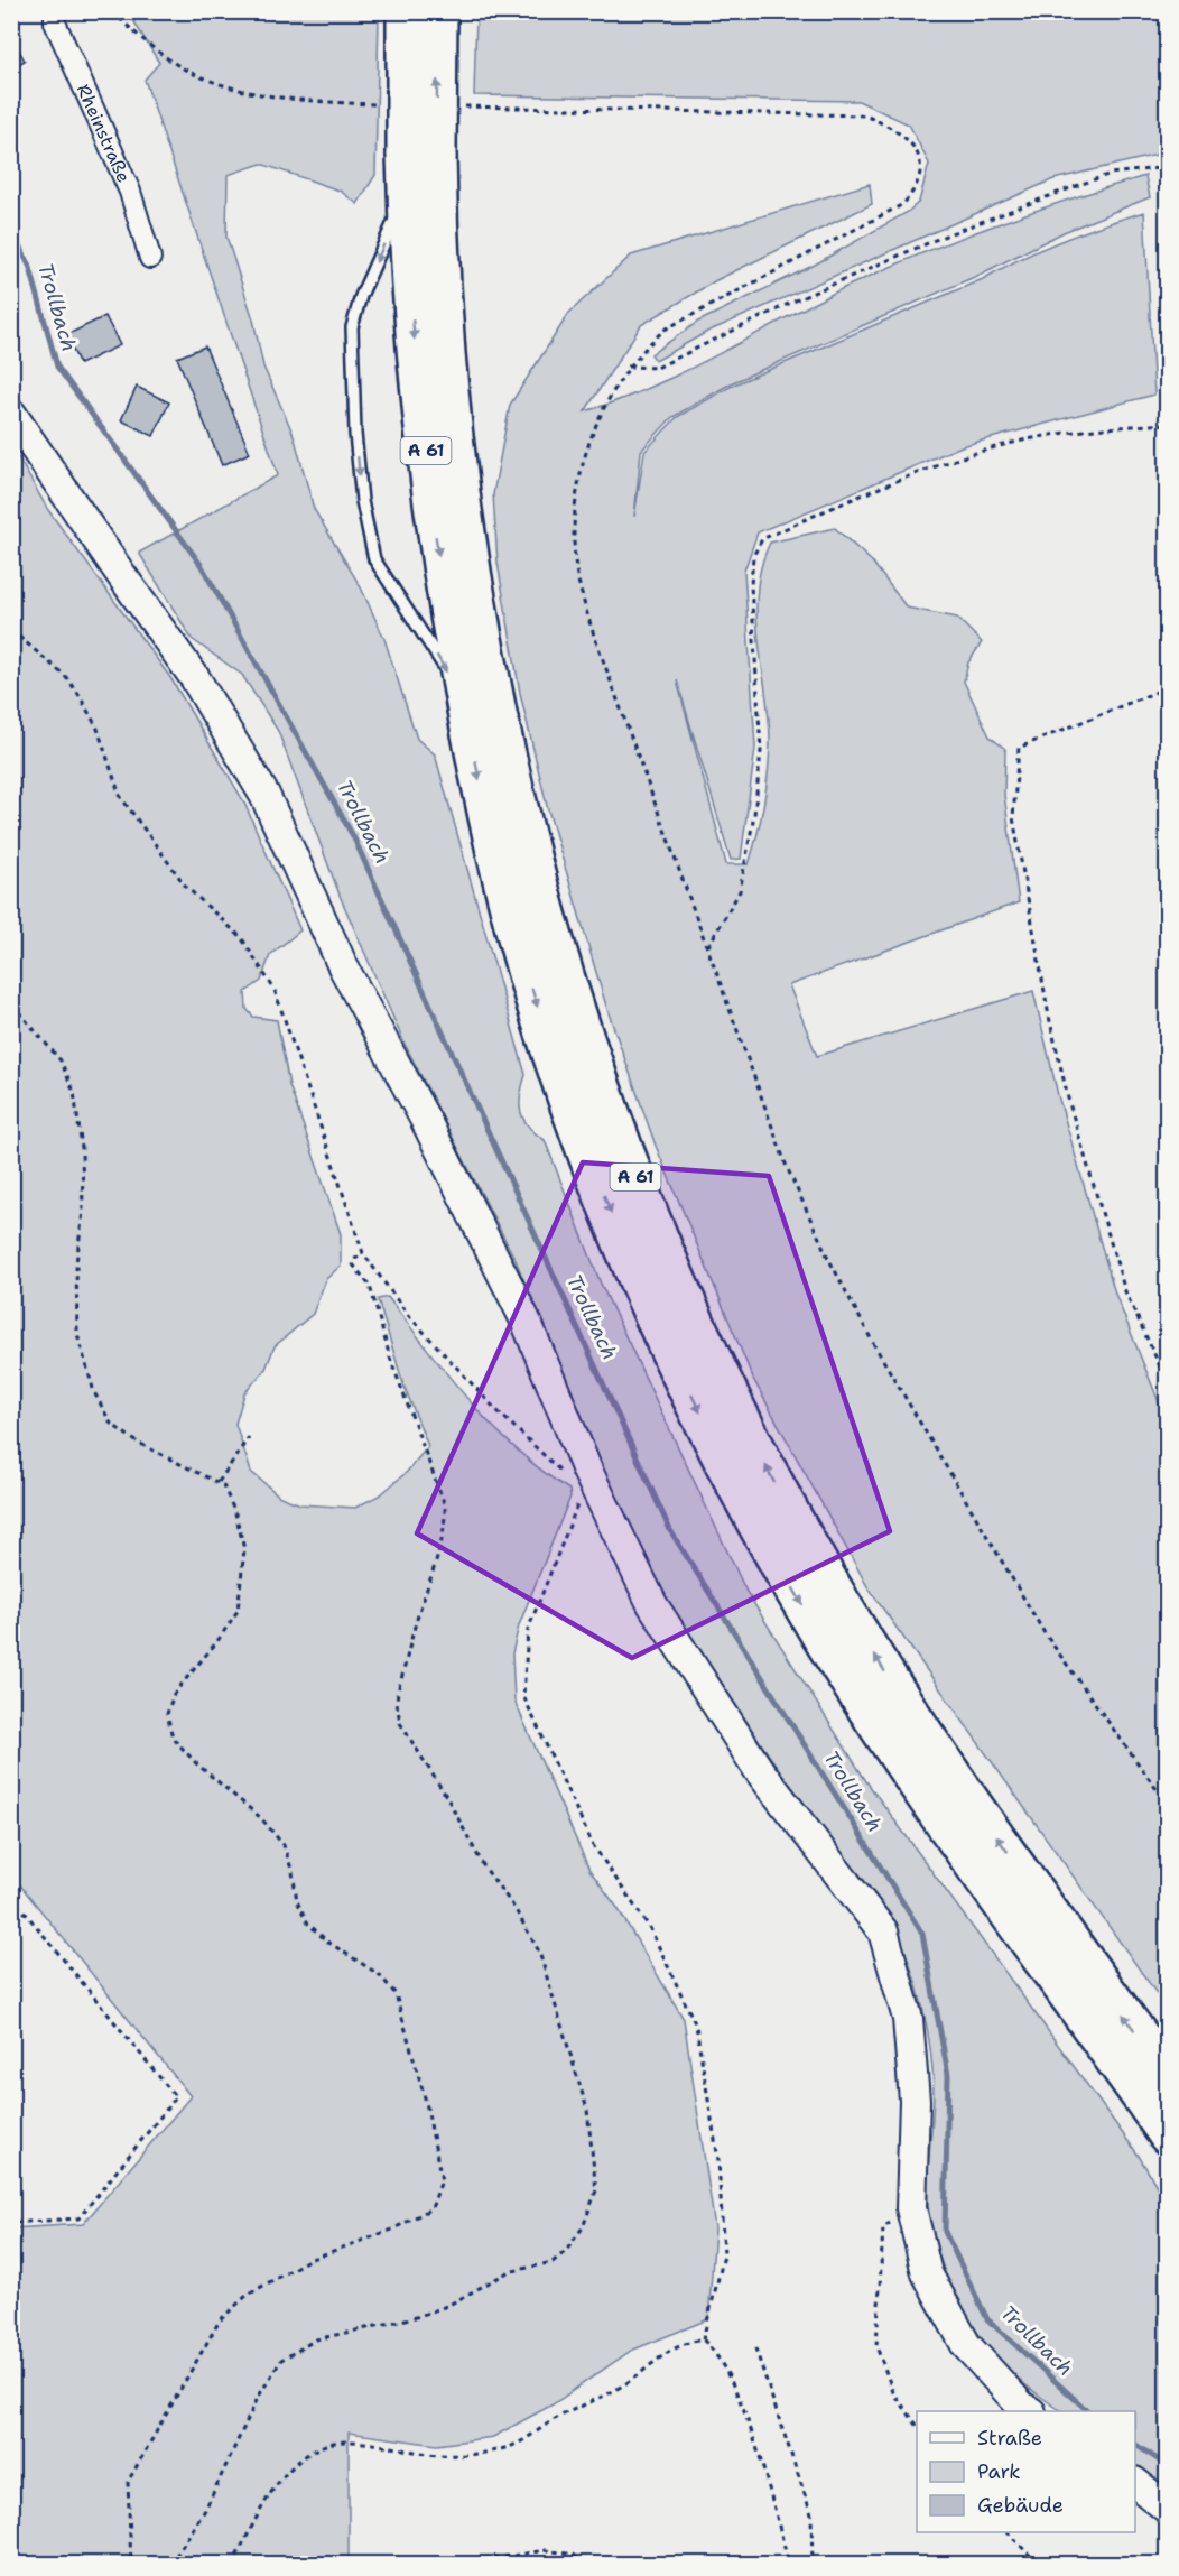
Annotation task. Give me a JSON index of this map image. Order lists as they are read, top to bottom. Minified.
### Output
{"streets":{"highway":["A 61"],"street":["Rheinstraße"]},"water":["Trollbach"],"legend":["Straße","Park","Gebäude"]}
